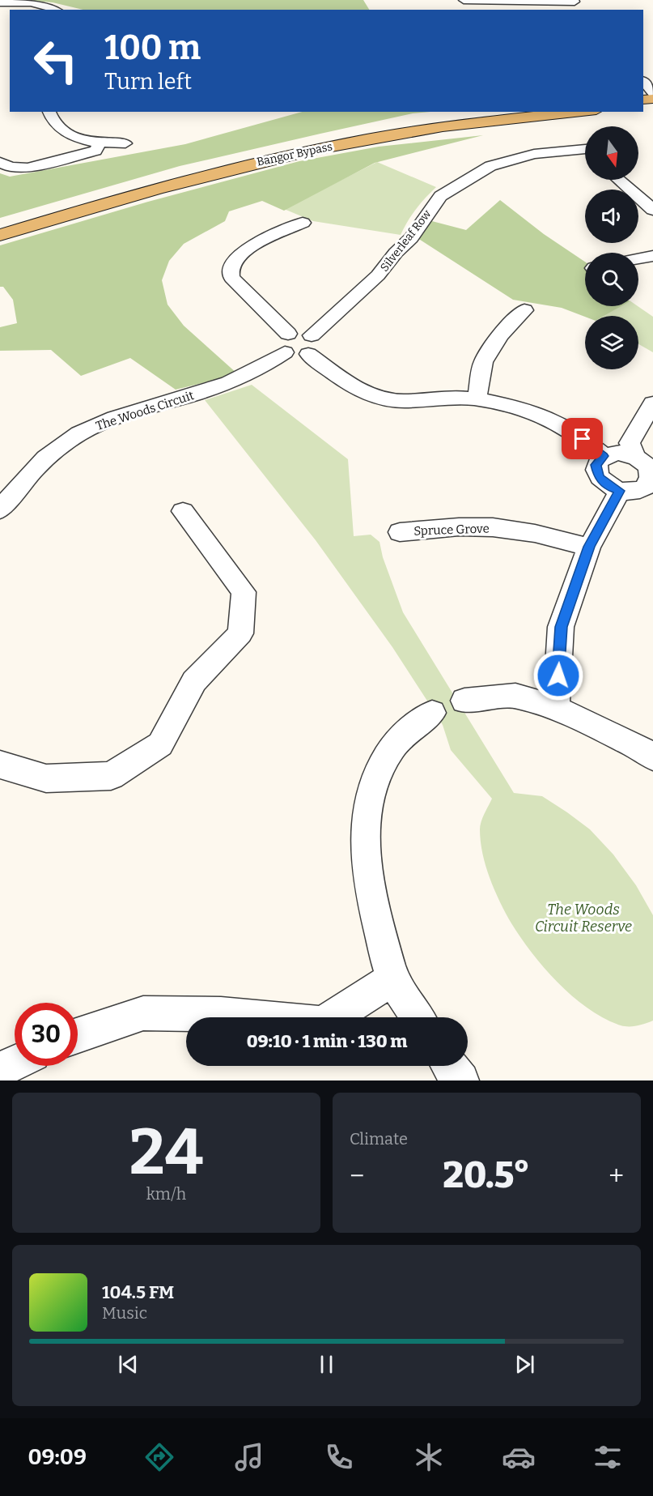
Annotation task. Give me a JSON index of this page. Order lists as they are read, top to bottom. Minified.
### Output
{"streets":{"main road":["Bangor Bypass"],"street":["Silverleaf Row","The Woods Circuit","Spruce Grove"]},"parks":["The Woods Circuit Reserve"],"north":"bottom","page":{"turn":["100 m","Turn left"],"limit":"30","trip":"09:10 · 1 min · 130 m","tile":[["24","km/h"],"Climate"],"heat":["−","20.5°","+"],"song":["104.5 FM","Music"],"tabs":"09:09"}}
